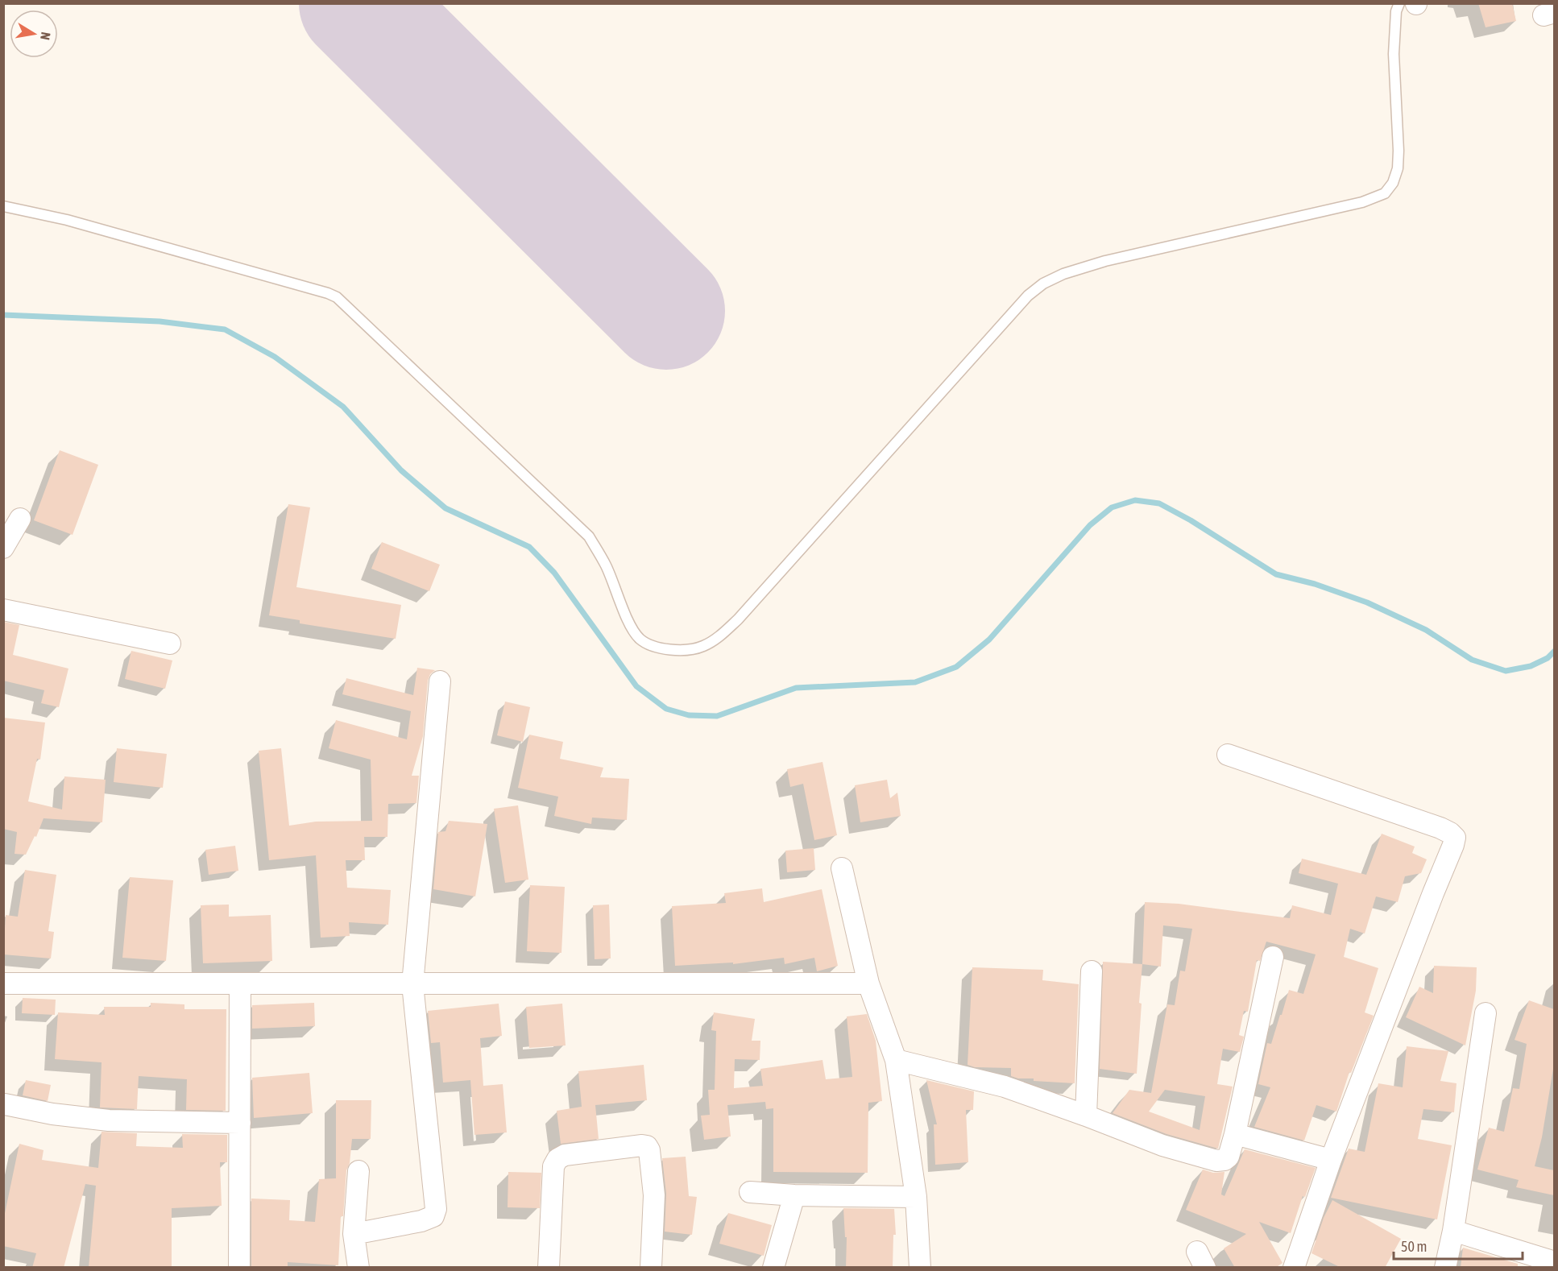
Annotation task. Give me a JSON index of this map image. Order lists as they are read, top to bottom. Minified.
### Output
{"scale_bar":"50 m","north":"right"}
